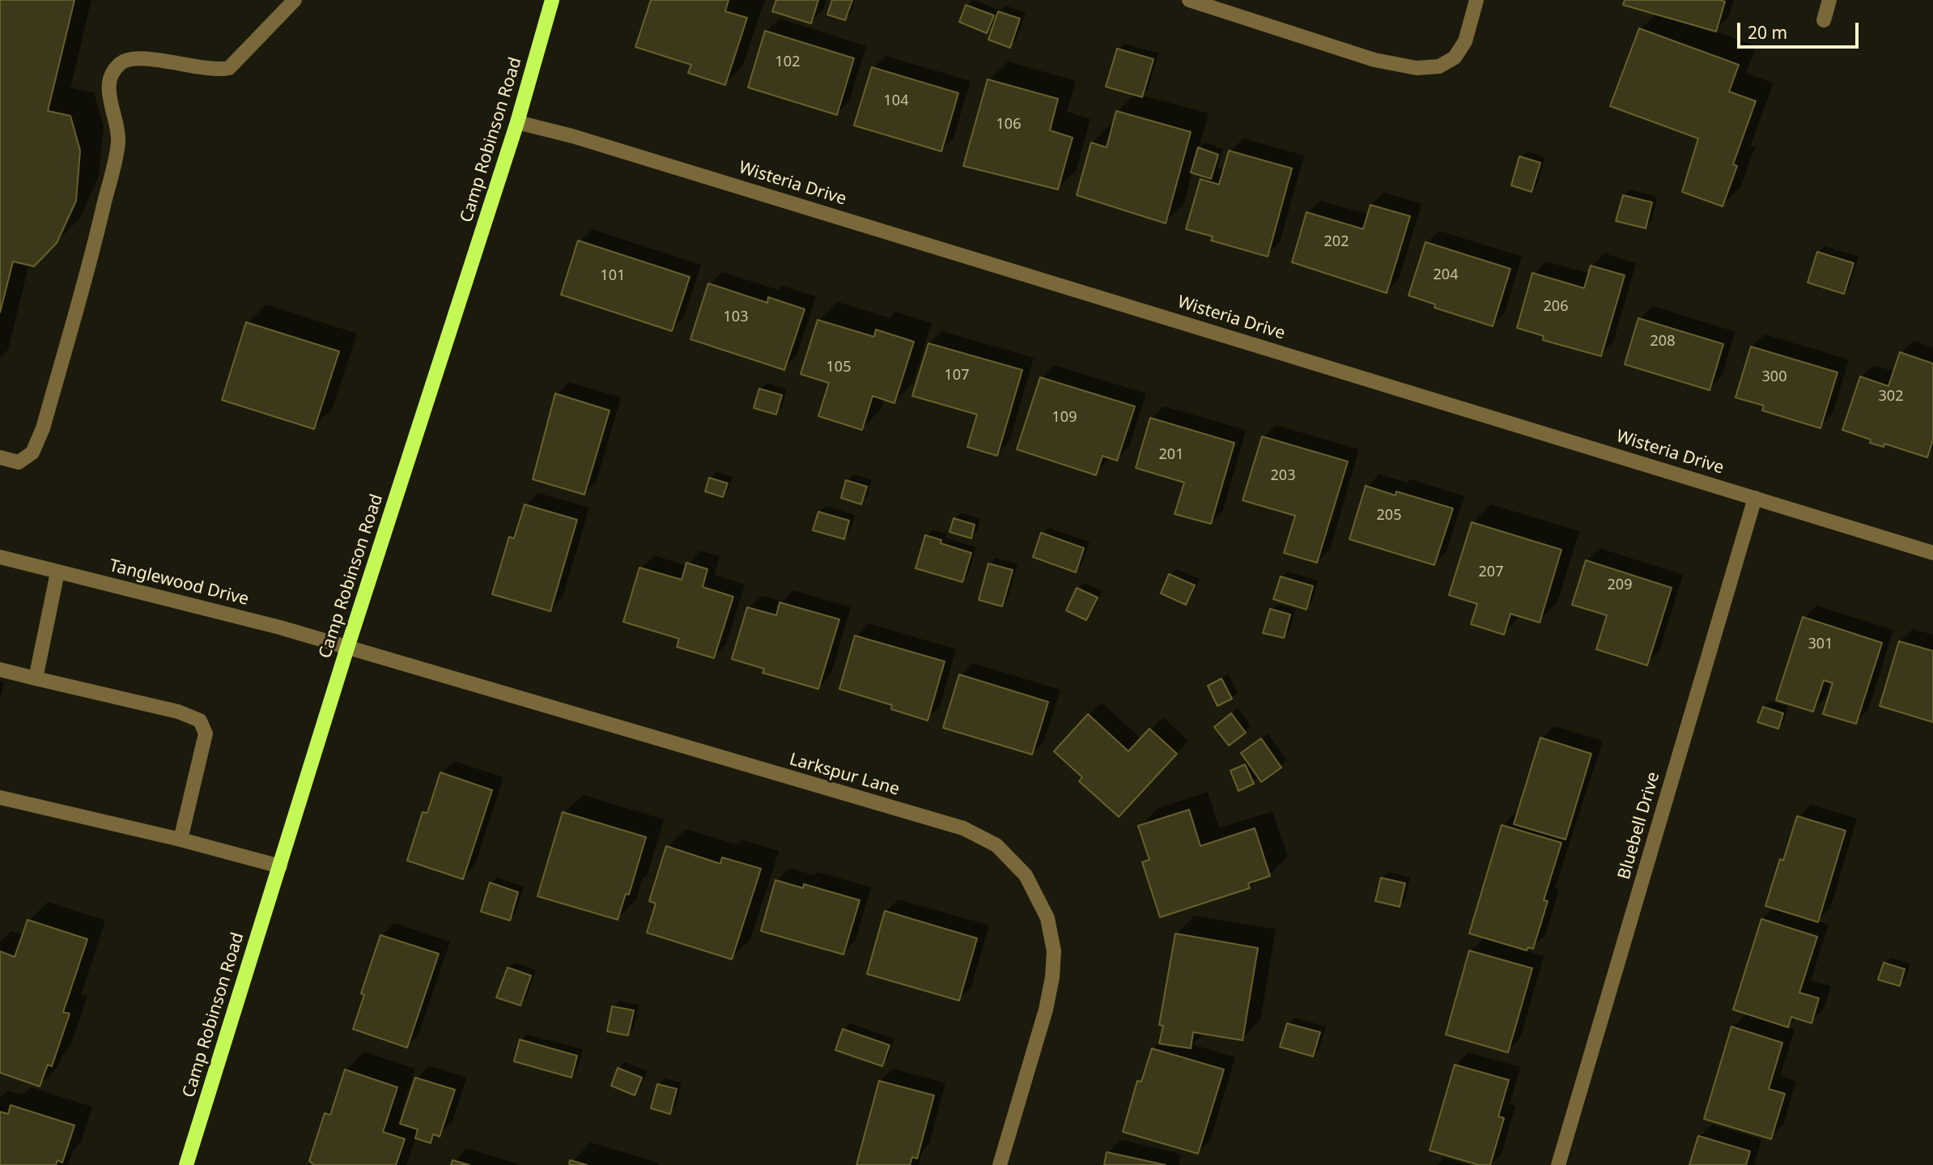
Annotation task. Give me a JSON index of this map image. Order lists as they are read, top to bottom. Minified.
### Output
{"streets":{"main road":["Camp Robinson Road"],"street":["Wisteria Drive","Tanglewood Drive","Larkspur Lane","Bluebell Drive"]},"crossings":[["Camp Robinson Road","Wisteria Drive"],["Camp Robinson Road","Tanglewood Drive"],["Camp Robinson Road","Larkspur Lane"],["Wisteria Drive","Bluebell Drive"],["Tanglewood Drive","Larkspur Lane"]],"house_numbers":["102","104","106","202","204","101","206","103","208","105","107","300","302","109","201","203","205","207","209","301"],"scale_bar":"20 m"}
